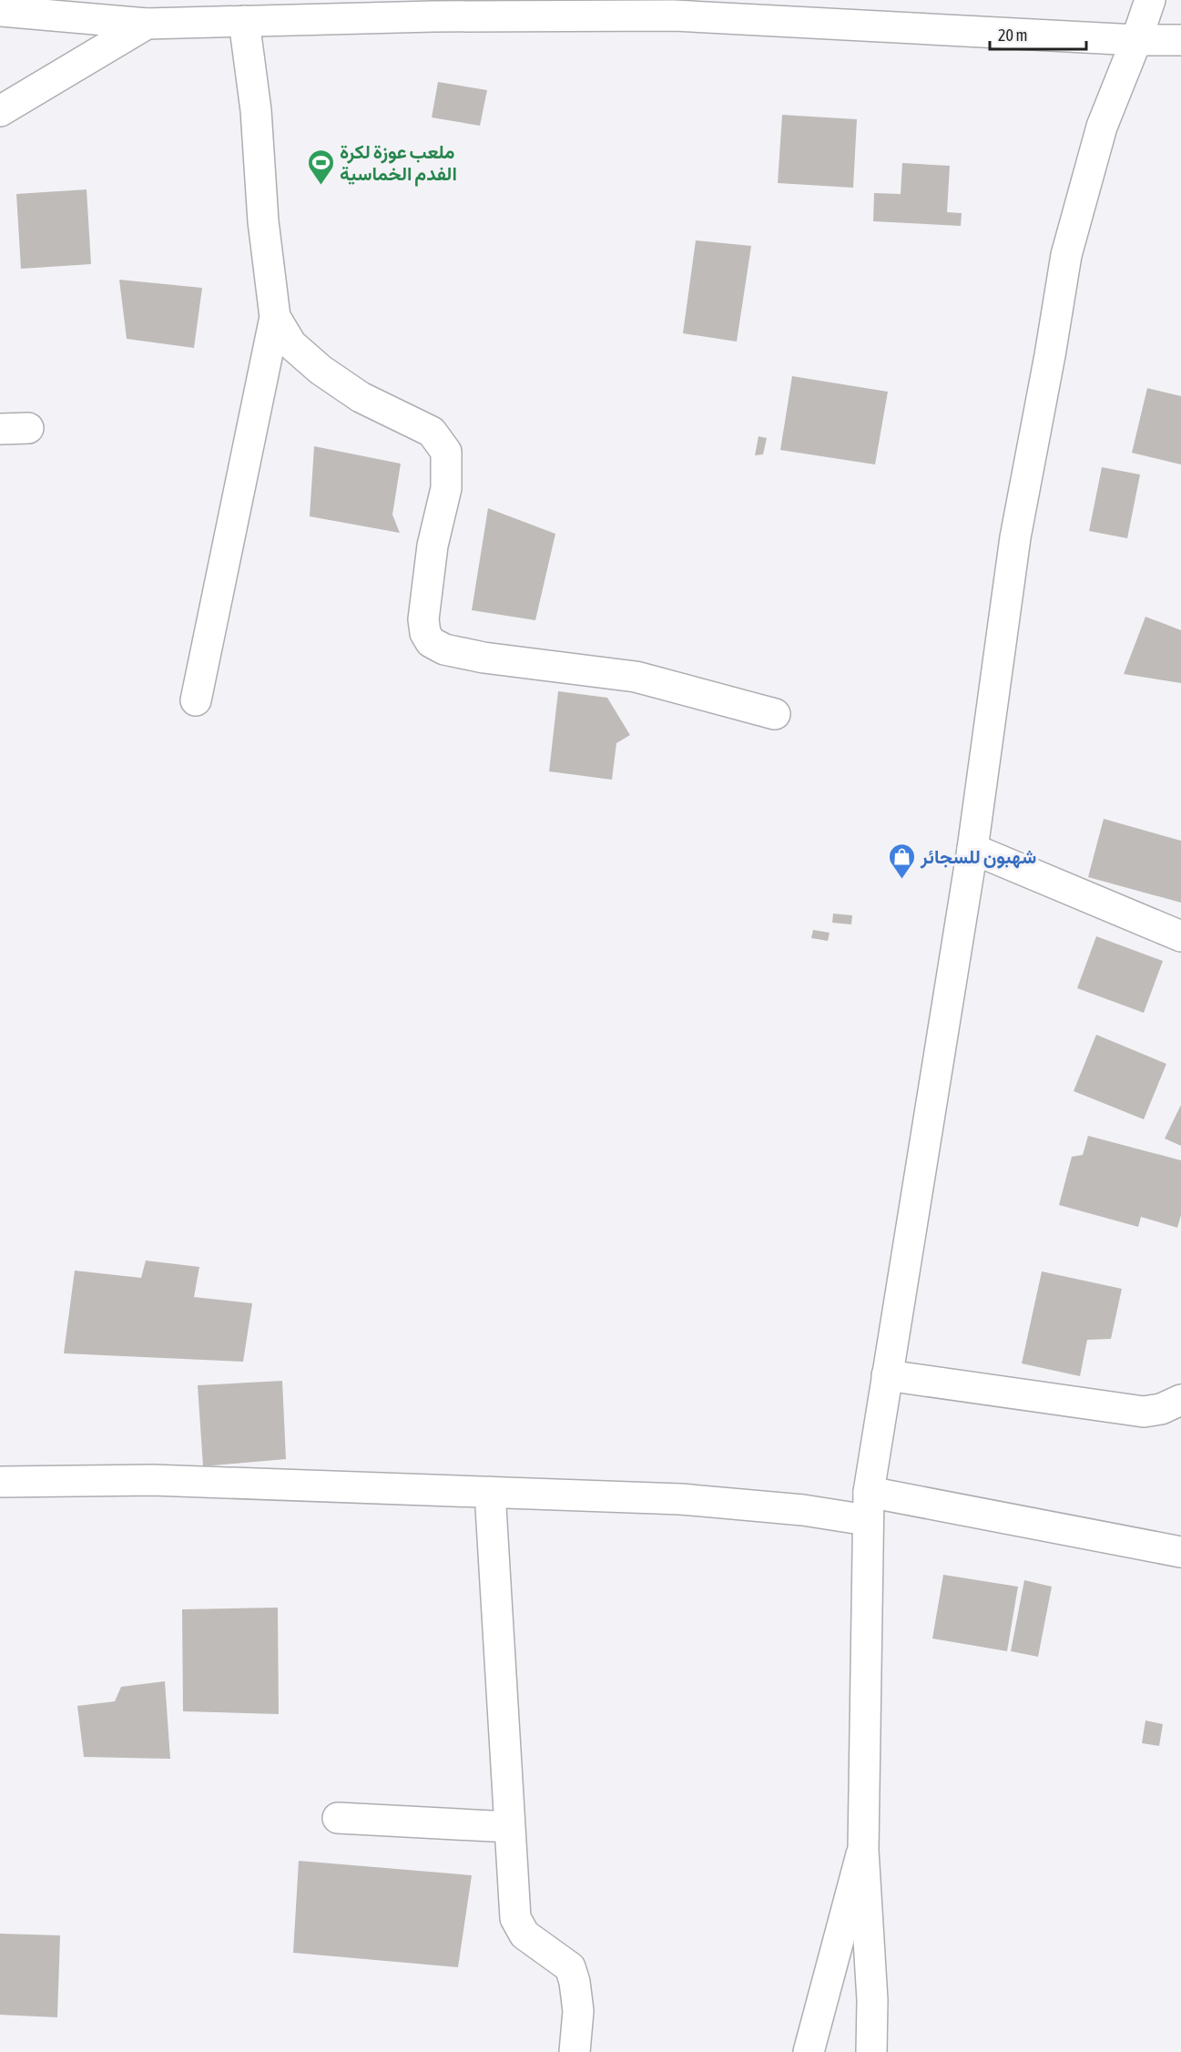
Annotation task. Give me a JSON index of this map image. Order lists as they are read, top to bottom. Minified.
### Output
{"places":{"sports":["ملعب عوزة لكرة الفدم الخماسية"],"shop":["شهبون للسجائر"]},"scale_bar":"20 m"}
